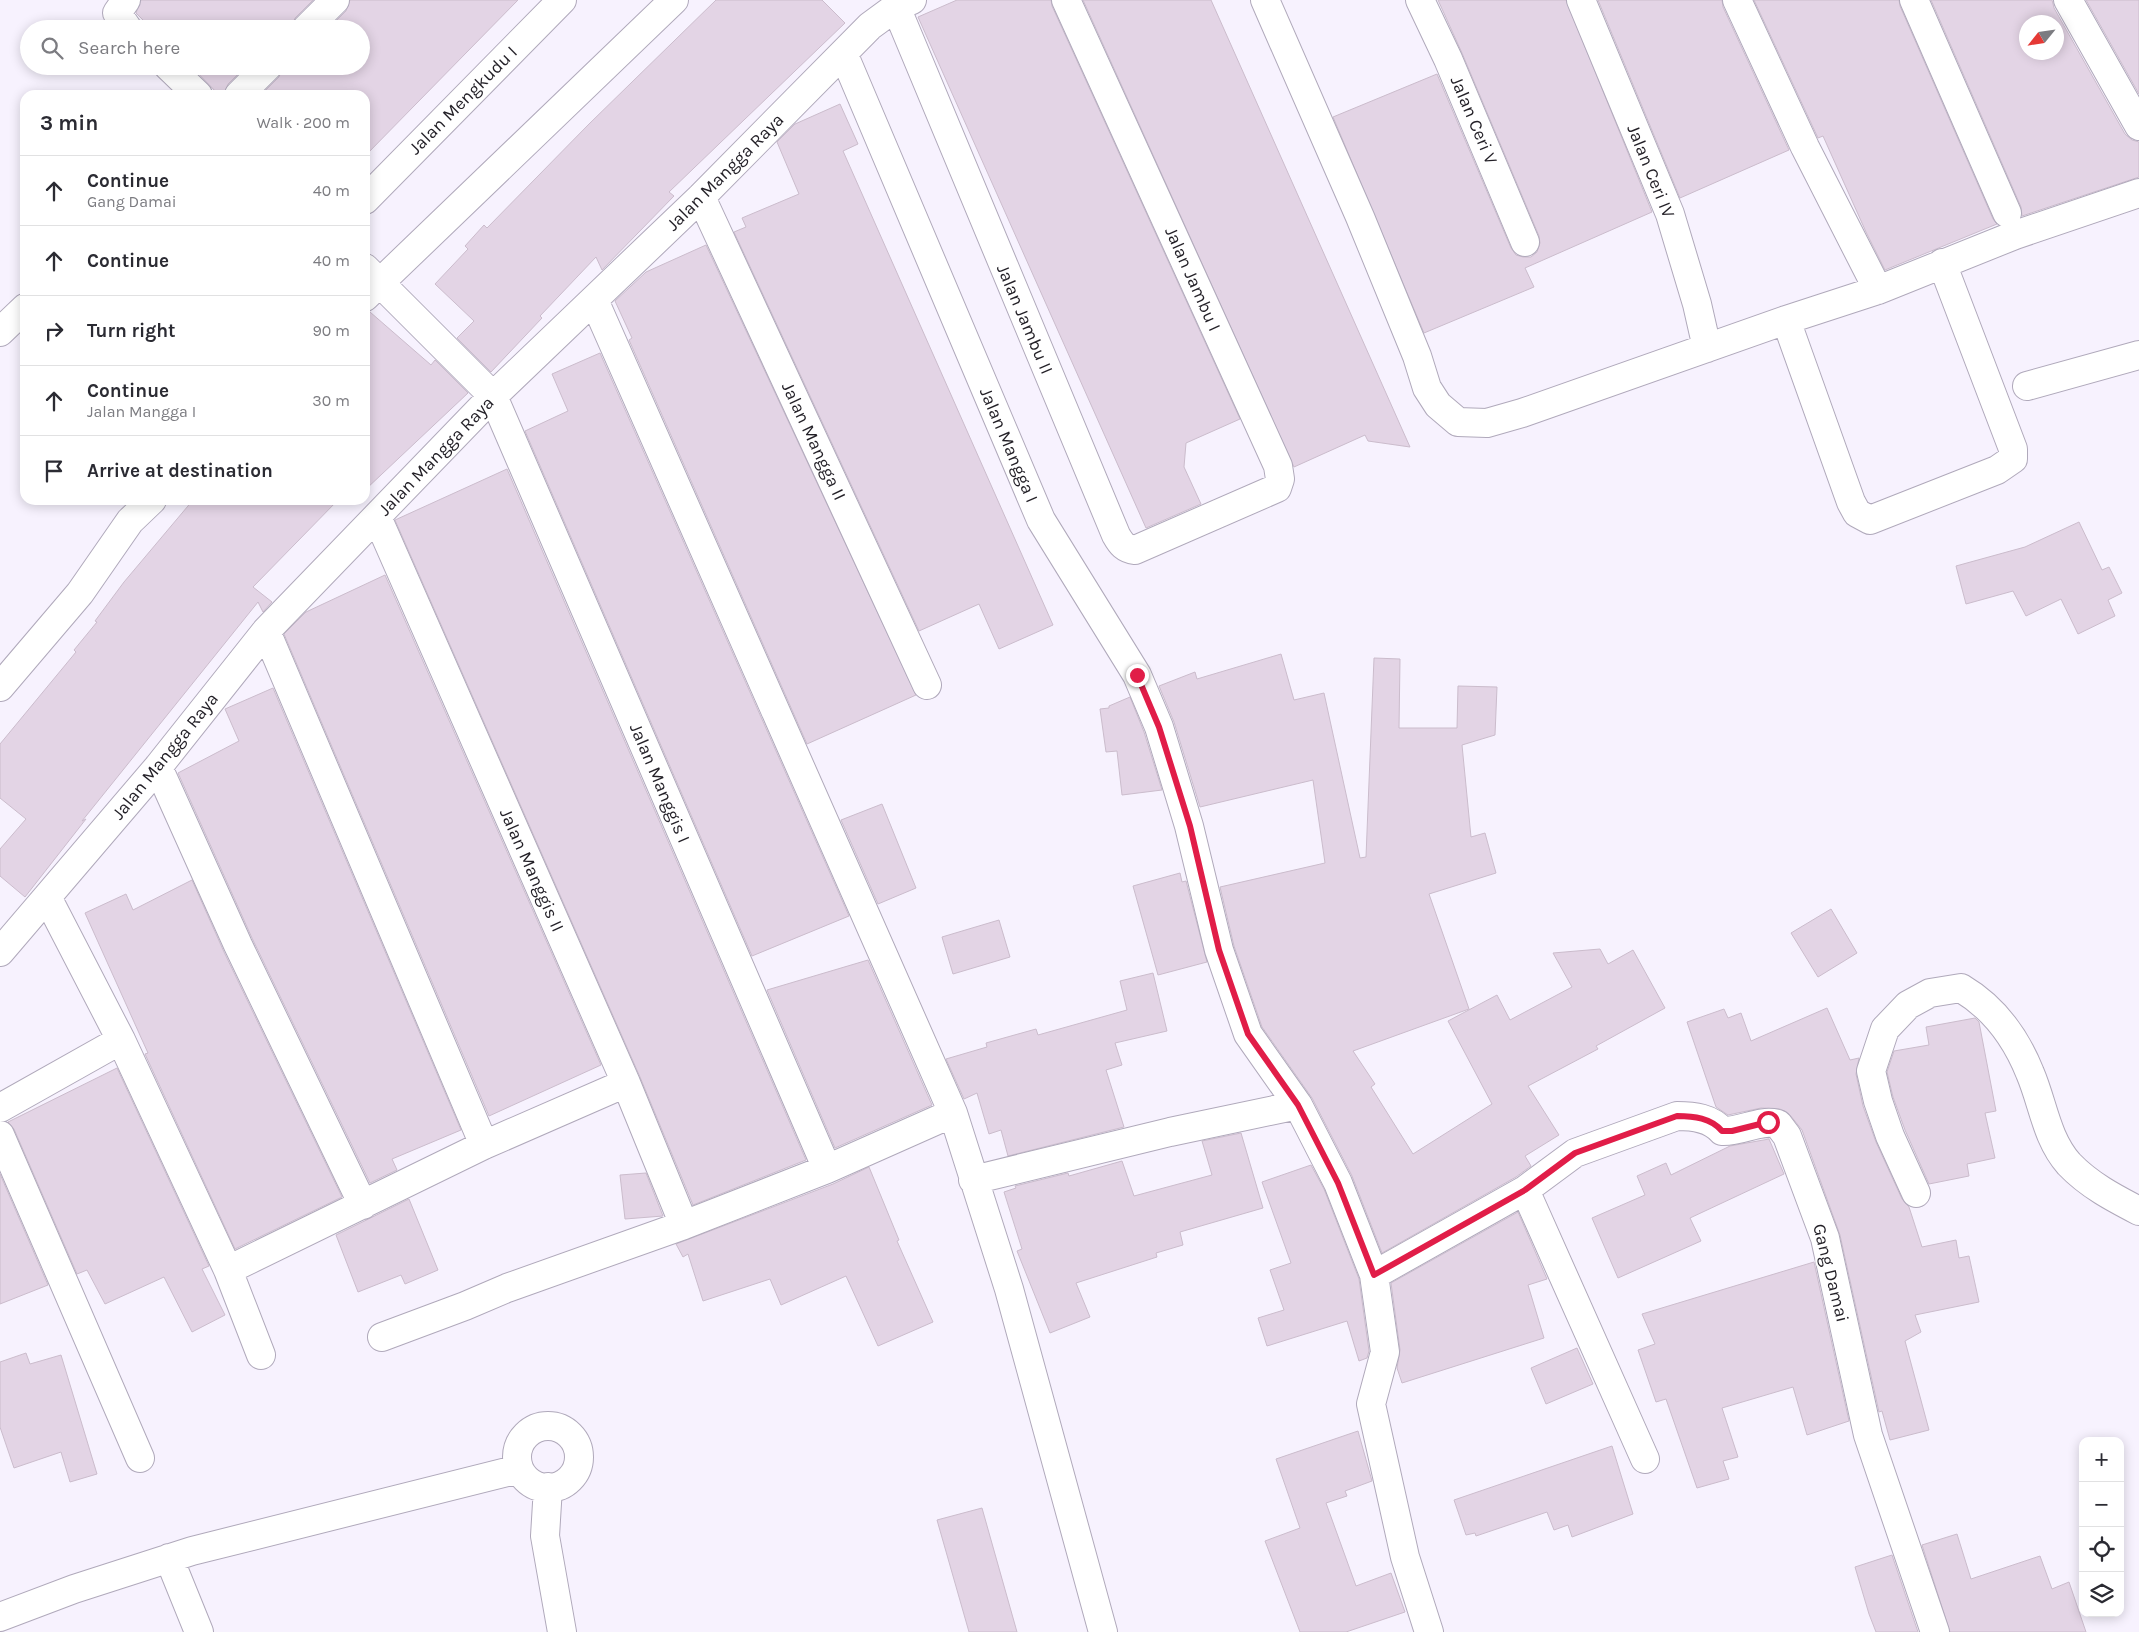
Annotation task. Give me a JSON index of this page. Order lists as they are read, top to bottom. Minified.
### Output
{"streets":{"street":["Jalan Mengkudu I","Jalan Ceri V","Jalan Ceri IV","Jalan Mangga Raya","Jalan Jambu I","Jalan Jambu II","Jalan Mangga II","Jalan Mangga I","Jalan Manggis I","Jalan Manggis II","Gang Damai"]},"crossings":[["Jalan Mangga Raya","Jalan Jambu II"],["Jalan Mangga Raya","Jalan Mangga II"],["Jalan Mangga Raya","Jalan Mangga I"],["Jalan Mangga Raya","Jalan Manggis I"],["Jalan Mangga Raya","Jalan Manggis II"],["Jalan Jambu I","Jalan Jambu II"]],"north":"bottom left","page":{"search":"Search here","heading":["3 min","Walk · 200 m"],"list":[["Continue","Gang Damai","40 m"],["Continue","40 m"],["Turn right","90 m"],["Continue","Jalan Mangga I","30 m"],"Arrive at destination"],"map_buttons":["+","−"]}}
